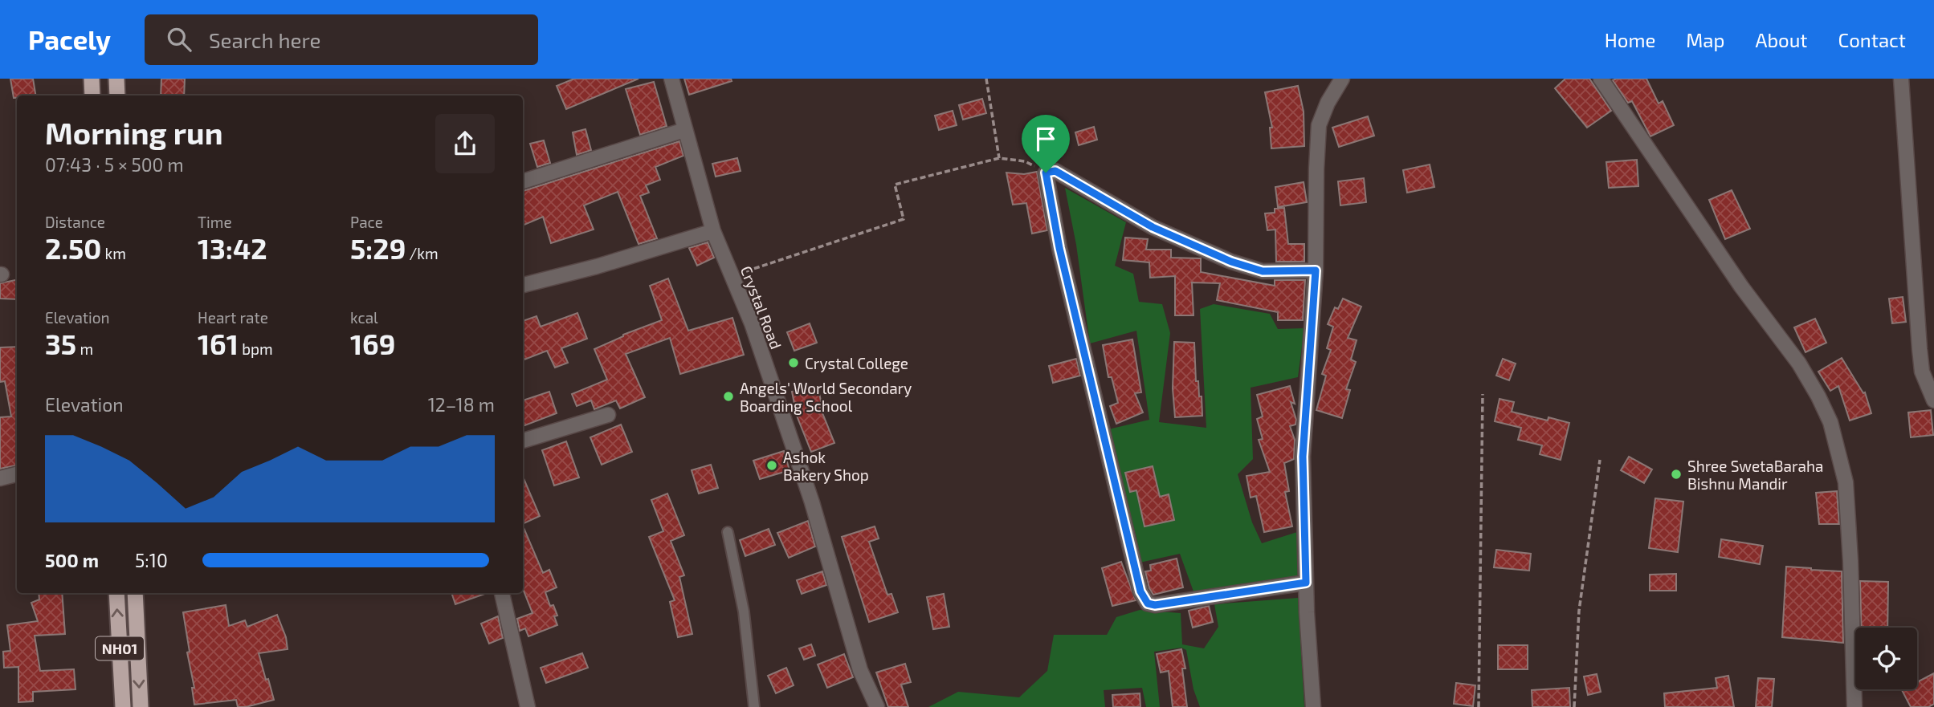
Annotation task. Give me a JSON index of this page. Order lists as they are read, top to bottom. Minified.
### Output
{"streets":{"highway":["NH01"],"street":["Crystal Road"]},"places":["Crystal College","Angels' World Secondary Boarding School","Ashok Bakery Shop","Shree SwetaBaraha Bishnu Mandir"],"page":{"header":"Pacely","search":"Search here","nav":["Home","Map","About","Contact"],"heading":["Morning run","07:43 · 5 × 500 m"],"stats":[["Distance","2.50 km"],["Time","13:42"],["Pace","5:29 /km"],["Elevation","35 m"],["Heart rate","161 bpm"],["kcal","169"]],"chart":["Elevation","12–18 m"],"list":[{"name":"500 m","note":"5:10"}]}}
